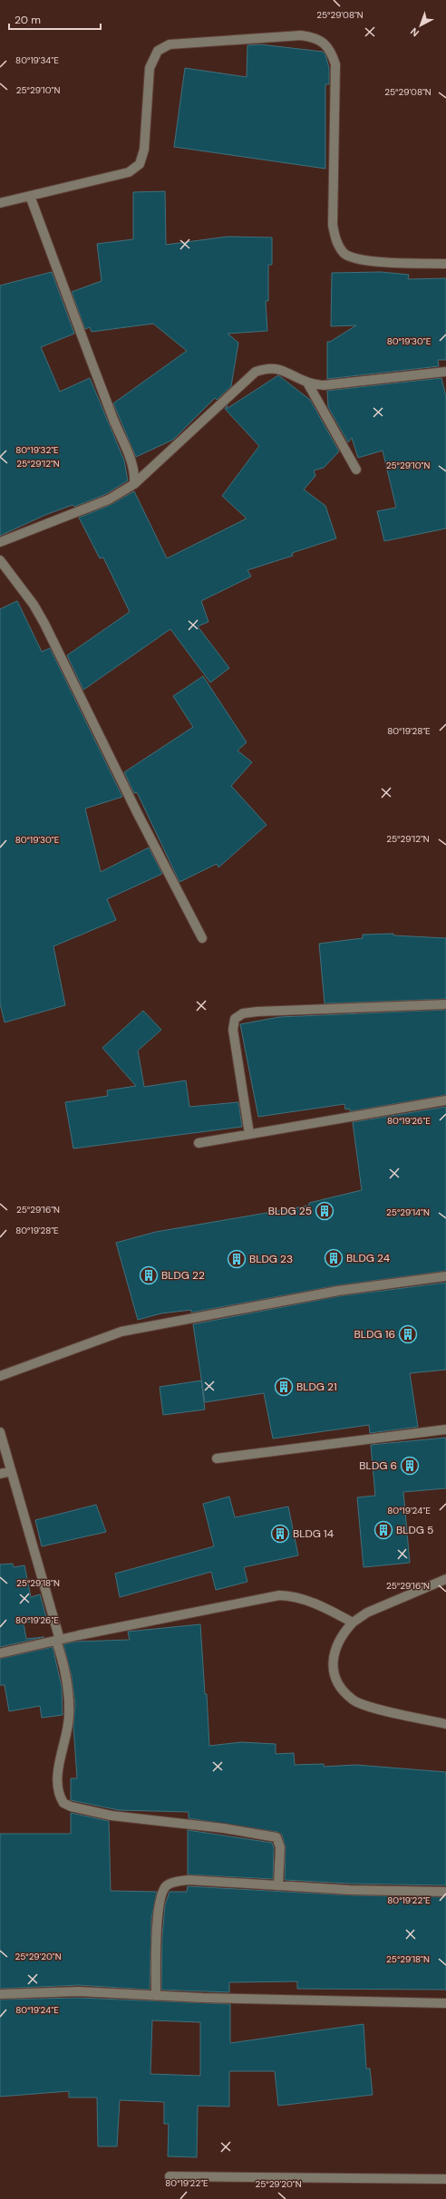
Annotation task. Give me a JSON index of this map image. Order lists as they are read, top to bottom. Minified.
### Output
{"places":{"building":["BLDG 25","BLDG 24","BLDG 23","BLDG 22","BLDG 16","BLDG 21","BLDG 6","BLDG 5","BLDG 14"]},"scale_bar":"20 m","north":"bottom left","coordinates":["25°29'08\"N","80°19'34\"E","25°29'10\"N","80°19'30\"E","80°19'32\"E","25°29'12\"N","80°19'28\"E","80°19'26\"E","25°29'16\"N","25°29'14\"N","80°19'24\"E","25°29'18\"N","80°19'22\"E","25°29'20\"N"]}
